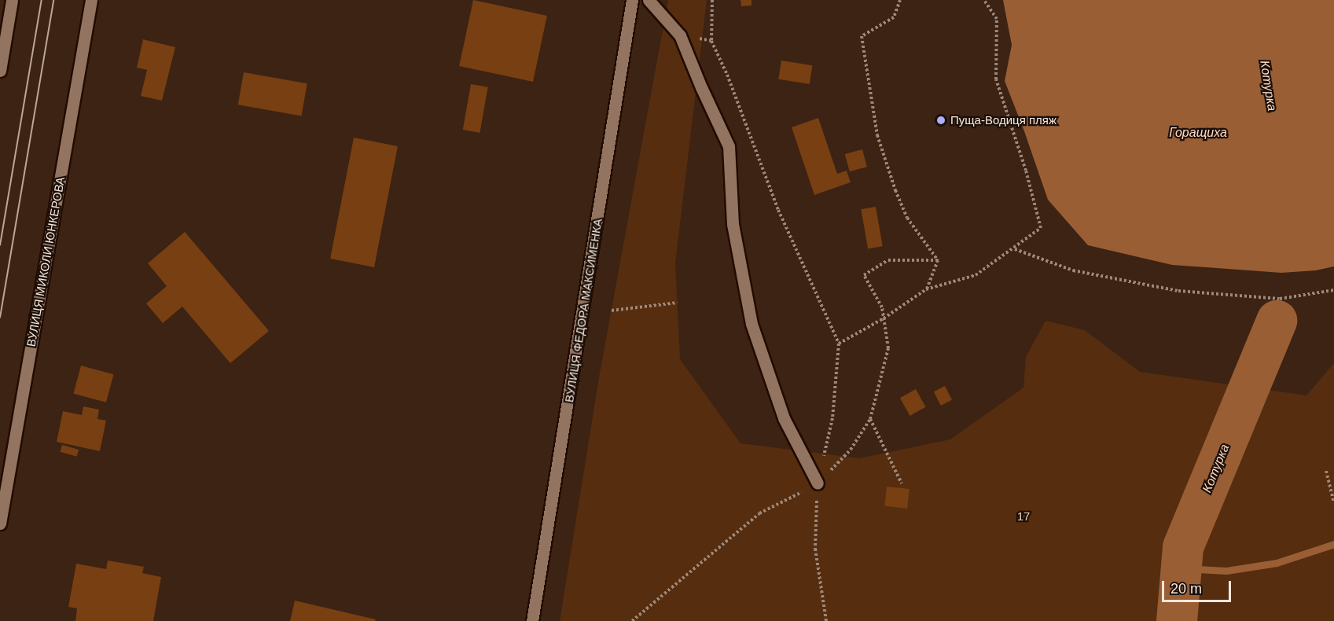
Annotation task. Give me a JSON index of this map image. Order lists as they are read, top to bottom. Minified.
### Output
{"streets":{"street":["ВУЛИЦЯ МИКОЛИ ЮНКЕРОВА","ВУЛИЦЯ ФЕДОРА МАКСИМЕНКА"]},"water":["Котурка","Горащиха"],"parks":["17"],"places":["Пуща-Водиця пляж"],"scale_bar":"20 m"}
